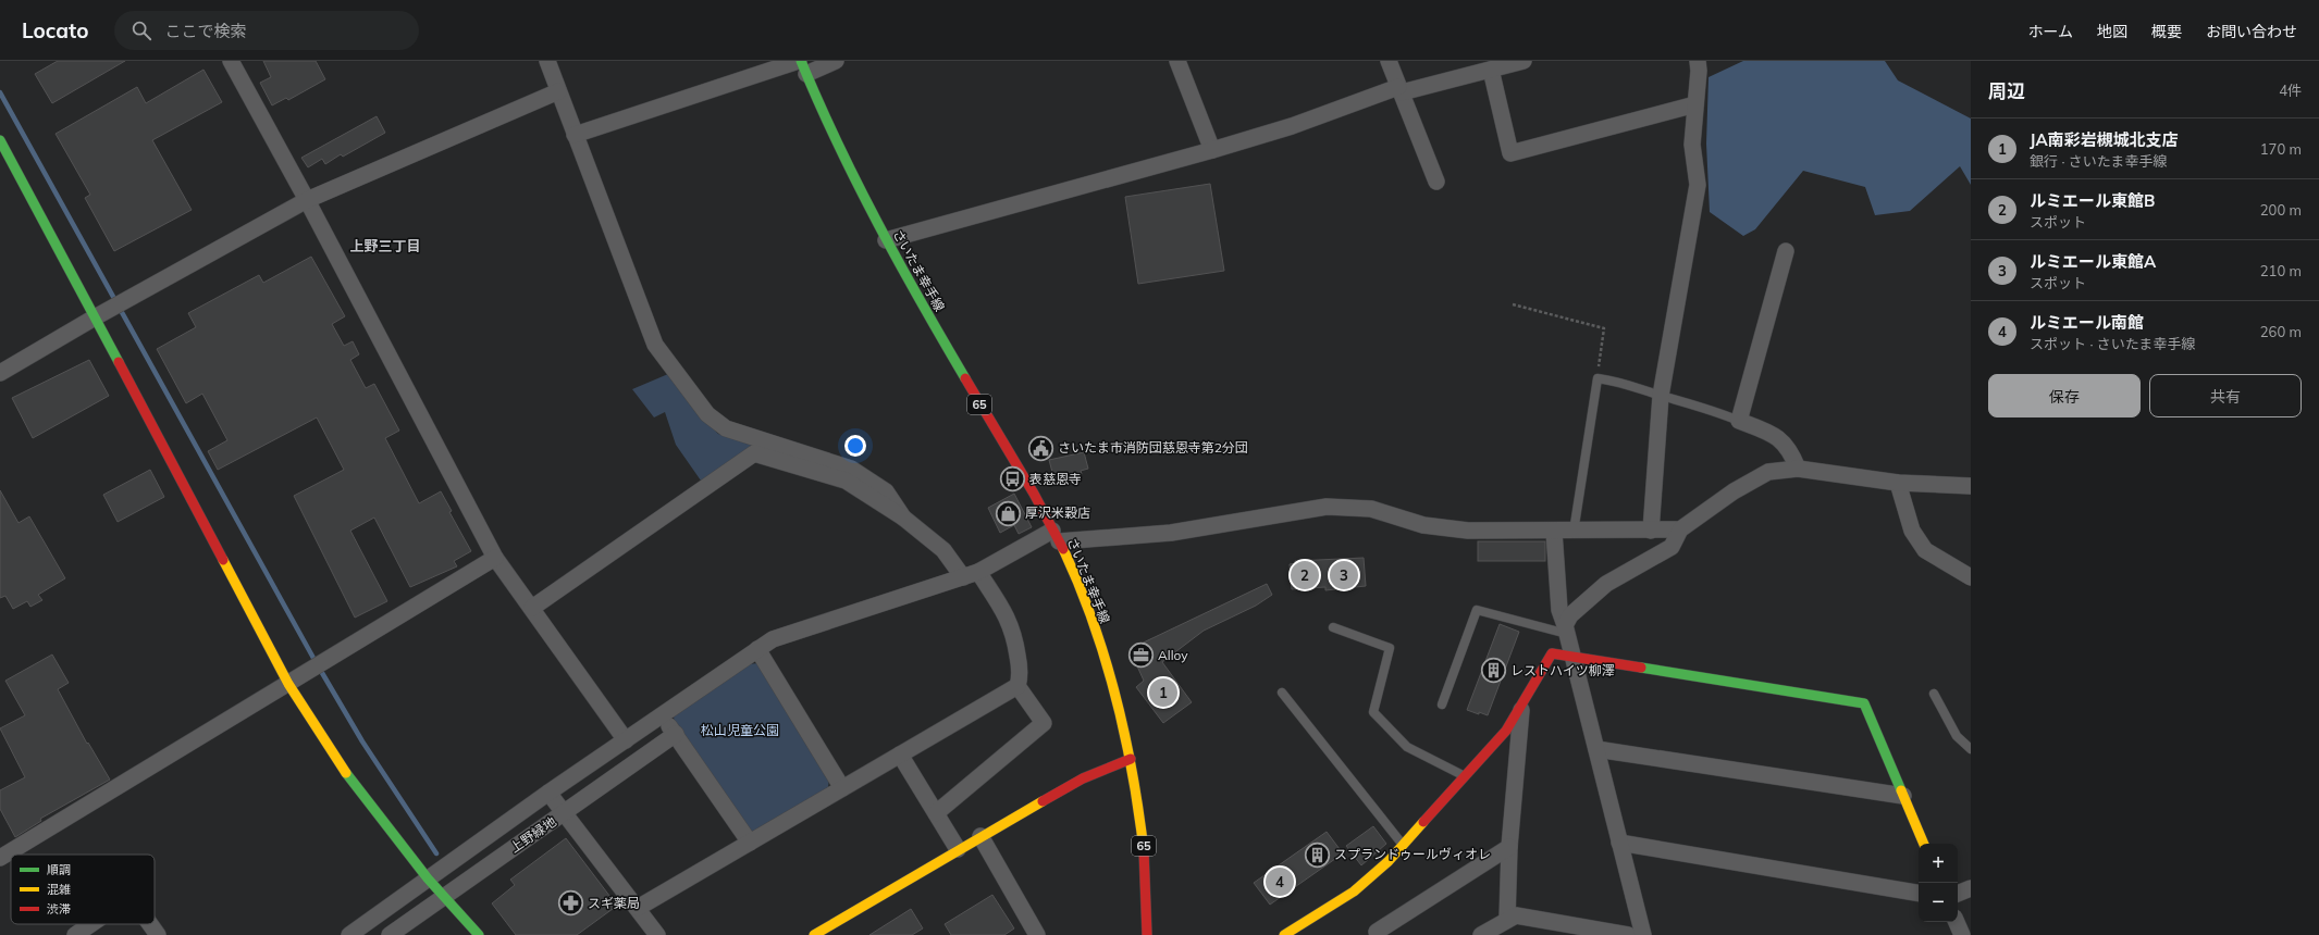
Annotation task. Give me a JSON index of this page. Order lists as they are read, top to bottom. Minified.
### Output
{"streets":{"street":["さいたま幸手線","65","上野緑地"]},"districts":["上野三丁目"],"parks":["松山児童公園"],"places":{"public building":["さいたま市消防団慈恩寺第2分団"],"bus stop":["表慈恩寺"],"shop":["厚沢米穀店"],"office":["Alloy"],"building":["レストハイツ柳澤","スプランドゥールヴィオレ"],"pharmacy":["スギ薬局"]},"legend":["順調","混雑","渋滞"],"page":{"header":"Locato","search":"ここで検索","nav":["ホーム","地図","概要","お問い合わせ"],"heading":["周辺","4件"],"list":[{"mark":"1","name":"JA南彩岩槻城北支店","note":"銀行 · さいたま幸手線","value":"170 m"},{"mark":"2","name":"ルミエール東館B","note":"スポット","value":"200 m"},{"mark":"3","name":"ルミエール東館A","note":"スポット","value":"210 m"},{"mark":"4","name":"ルミエール南館","note":"スポット · さいたま幸手線","value":"260 m"}],"buttons":["保存","共有"],"pins":["2","3","1","4"],"map_buttons":["+","−"]}}
